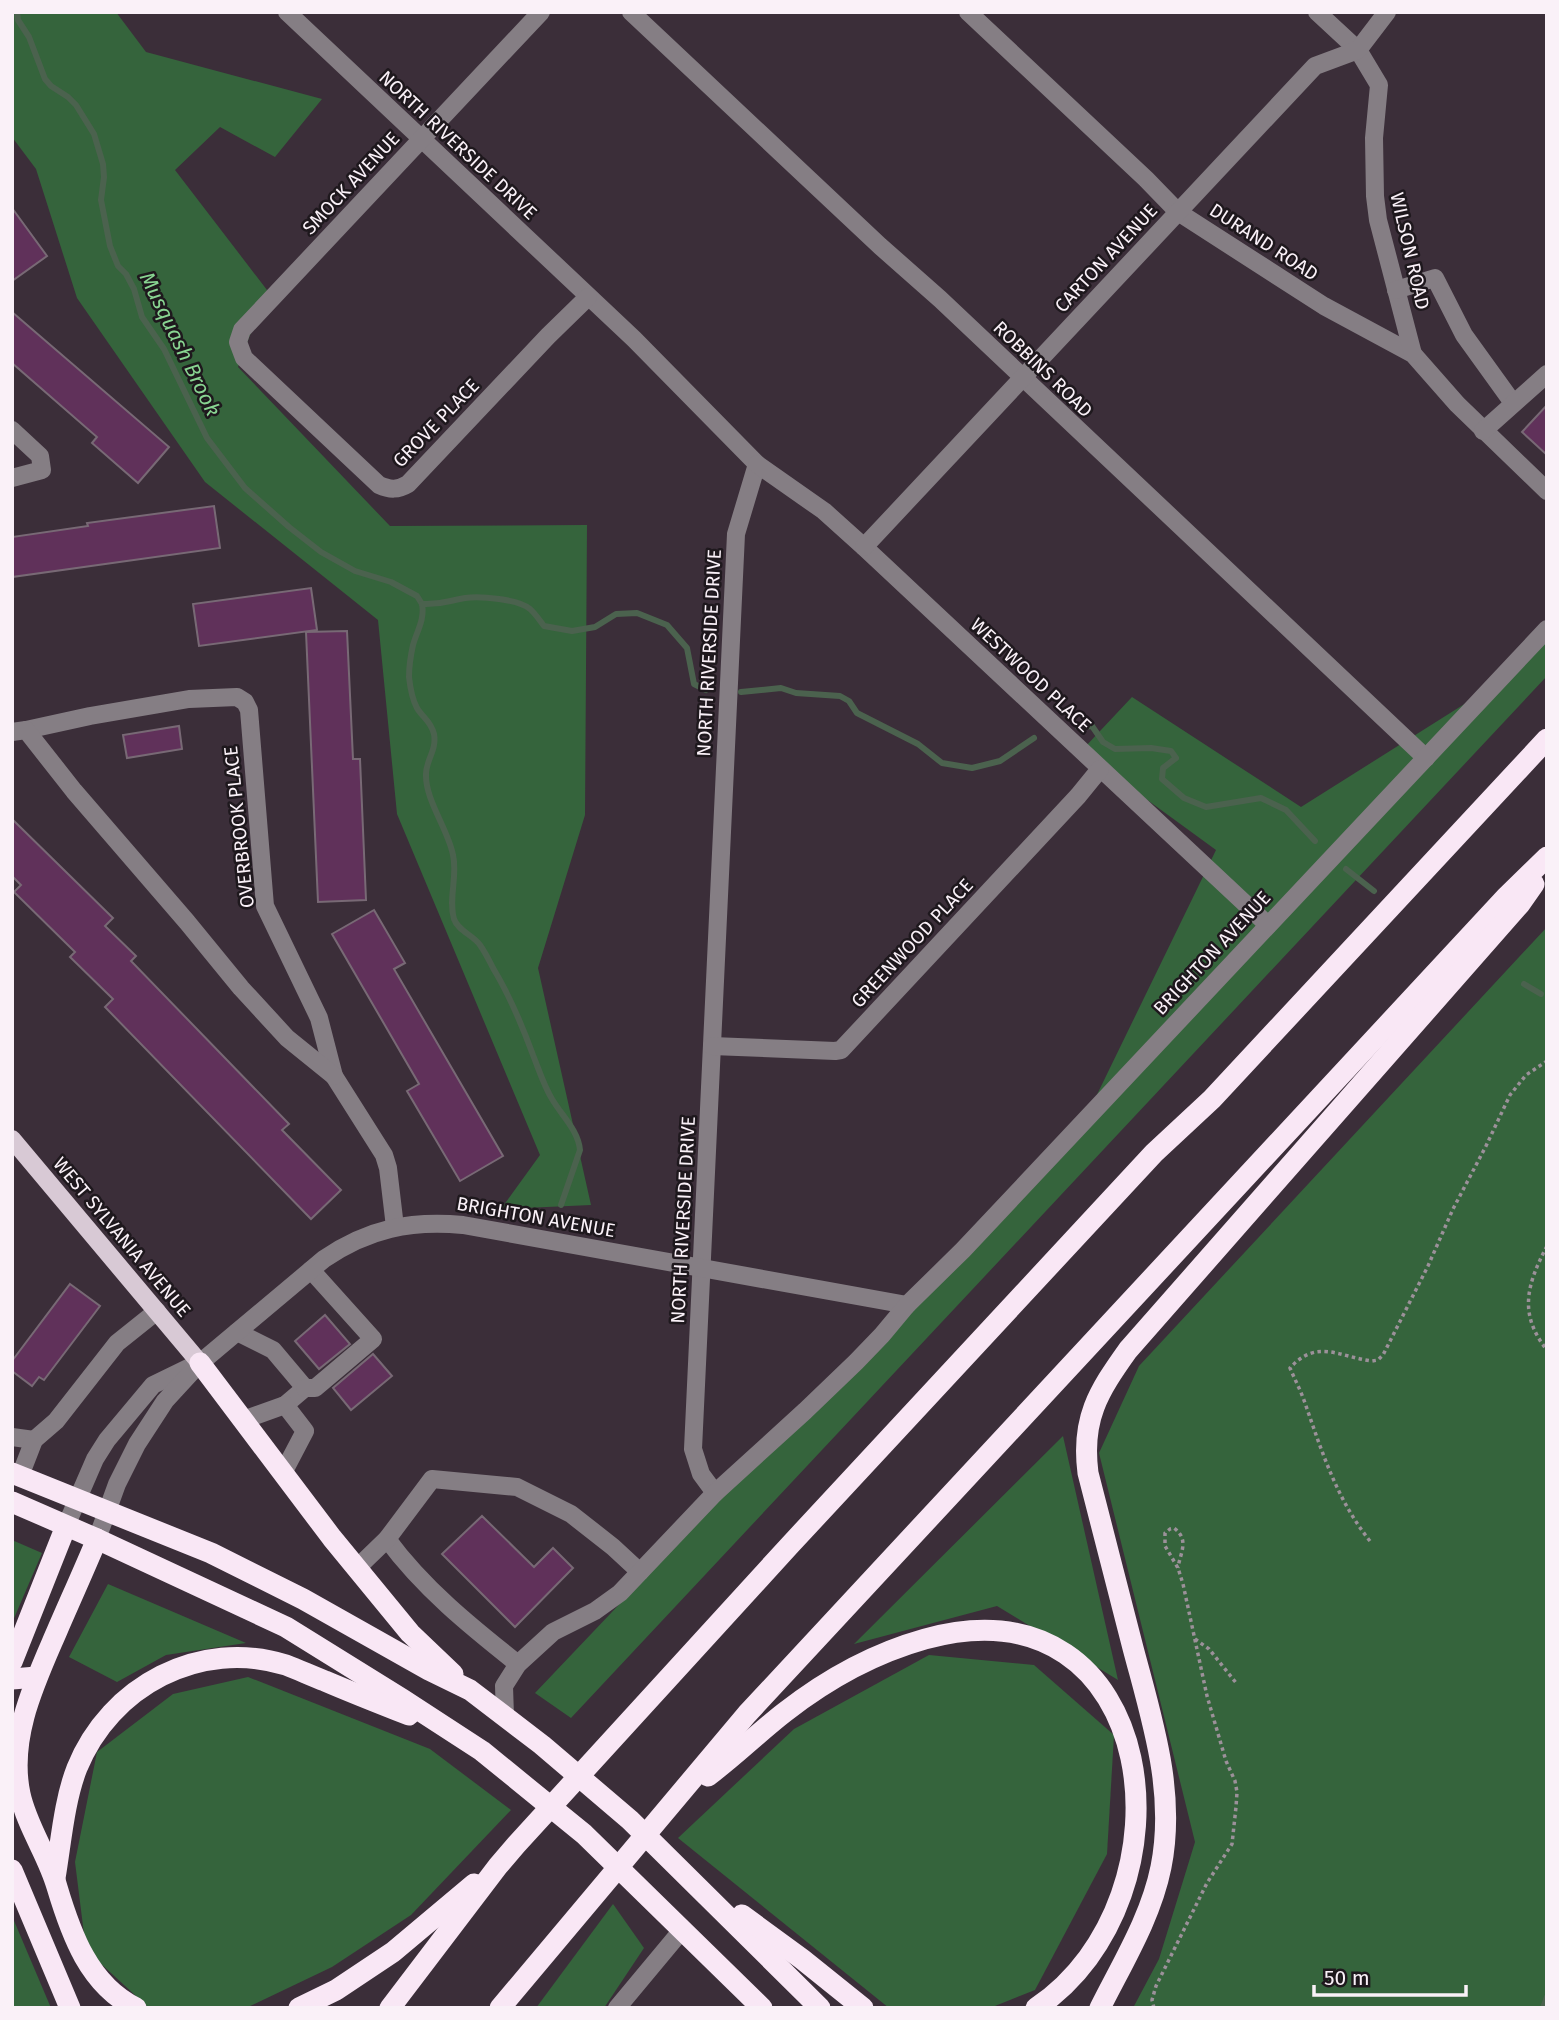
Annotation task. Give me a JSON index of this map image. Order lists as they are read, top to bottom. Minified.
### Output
{"streets":{"main road":["WEST SYLVANIA AVENUE"],"street":["NORTH RIVERSIDE DRIVE","SMOCK AVENUE","DURAND ROAD","WILSON ROAD","CARTON AVENUE","ROBBINS ROAD","GROVE PLACE","WESTWOOD PLACE","OVERBROOK PLACE","GREENWOOD PLACE","BRIGHTON AVENUE"]},"crossings":[["NORTH RIVERSIDE DRIVE","SMOCK AVENUE"],["NORTH RIVERSIDE DRIVE","GROVE PLACE"],["NORTH RIVERSIDE DRIVE","WESTWOOD PLACE"],["NORTH RIVERSIDE DRIVE","GREENWOOD PLACE"],["NORTH RIVERSIDE DRIVE","BRIGHTON AVENUE"],["SMOCK AVENUE","GROVE PLACE"],["DURAND ROAD","WILSON ROAD"],["DURAND ROAD","CARTON AVENUE"],["WILSON ROAD","CARTON AVENUE"],["CARTON AVENUE","ROBBINS ROAD"],["CARTON AVENUE","WESTWOOD PLACE"],["ROBBINS ROAD","BRIGHTON AVENUE"],["WESTWOOD PLACE","GREENWOOD PLACE"],["WESTWOOD PLACE","BRIGHTON AVENUE"],["OVERBROOK PLACE","BRIGHTON AVENUE"],["BRIGHTON AVENUE","WEST SYLVANIA AVENUE"]],"water":["Musquash Brook"],"scale_bar":"50 m"}
